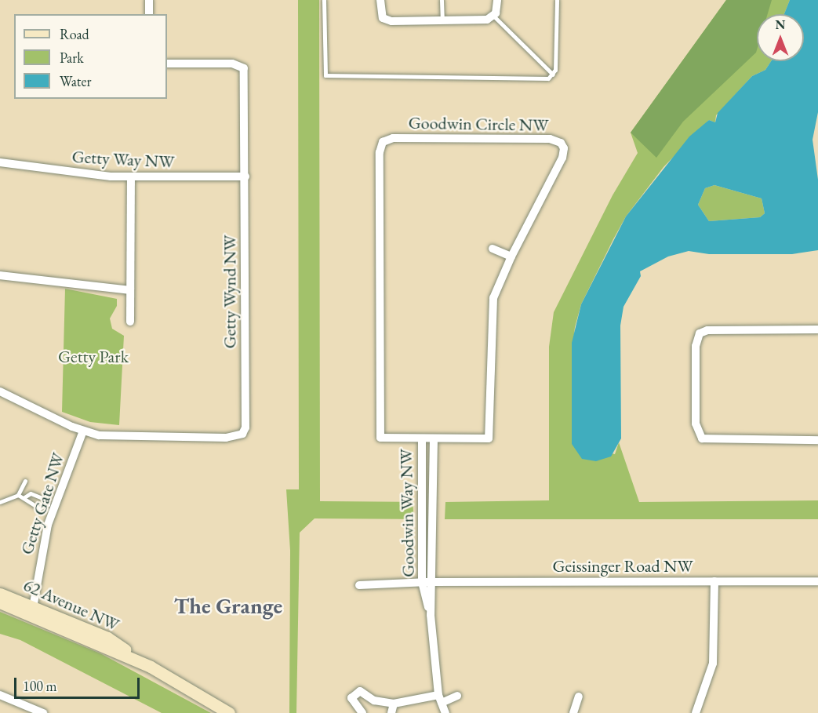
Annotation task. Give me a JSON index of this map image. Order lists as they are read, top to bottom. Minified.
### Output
{"streets":{"main road":["62 Avenue NW"],"street":["Goodwin Circle NW","Getty Way NW","Getty Wynd NW","Getty Gate NW","Goodwin Way NW","Geissinger Road NW"]},"crossings":[["Goodwin Circle NW","Goodwin Way NW"],["Getty Way NW","Getty Wynd NW"],["Getty Wynd NW","Getty Gate NW"],["Getty Gate NW","62 Avenue NW"],["Goodwin Way NW","Geissinger Road NW"]],"districts":["The Grange"],"parks":["Getty Park"],"legend":["Road","Park","Water"],"scale_bar":"100 m","north":"top"}
